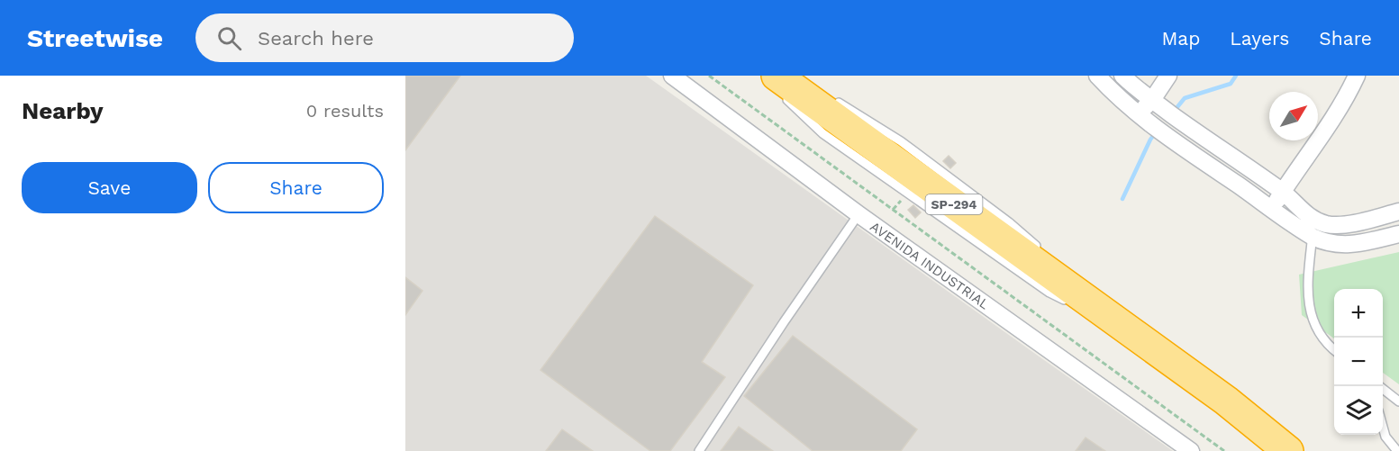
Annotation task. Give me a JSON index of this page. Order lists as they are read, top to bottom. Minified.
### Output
{"streets":{"highway":["SP-294"],"street":["AVENIDA INDUSTRIAL"]},"north":"top right","page":{"header":"Streetwise","search":"Search here","nav":["Map","Layers","Share"],"heading":["Nearby","0 results"],"buttons":["Save","Share"],"map_buttons":["+","−"]}}
